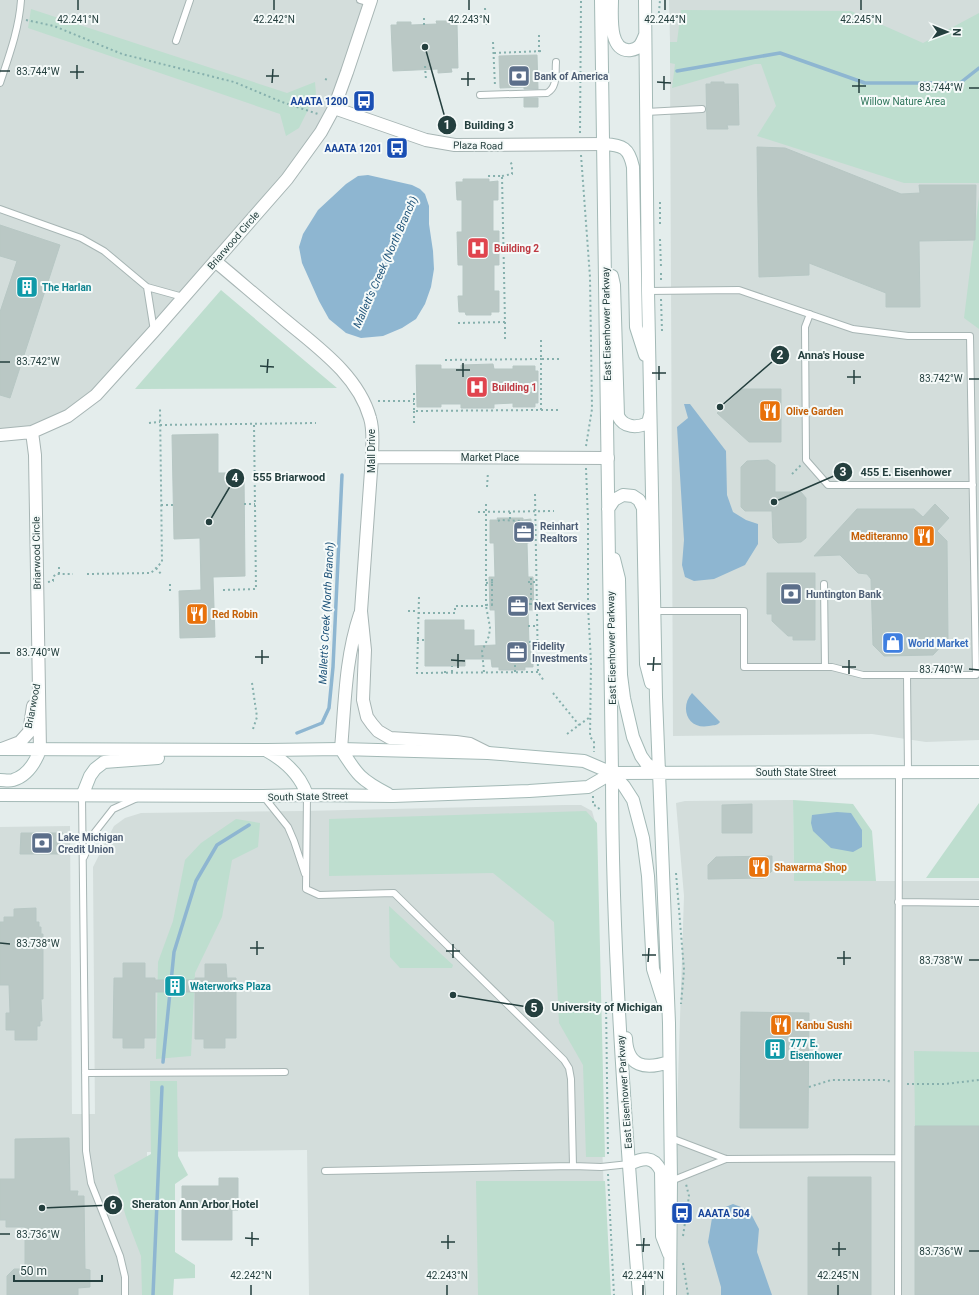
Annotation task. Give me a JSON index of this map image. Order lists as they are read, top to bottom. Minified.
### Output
{"streets":{"main road":["Plaza Road","Briarwood Circle","East Eisenhower Parkway","Mall Drive","Market Place","Briarwood","South State Street"]},"crossings":[["Plaza Road","Briarwood Circle"],["Plaza Road","East Eisenhower Parkway"],["Briarwood Circle","Mall Drive"],["Briarwood Circle","Briarwood"],["East Eisenhower Parkway","Market Place"],["East Eisenhower Parkway","South State Street"],["Mall Drive","Market Place"],["Mall Drive","South State Street"],["Briarwood","South State Street"]],"water":["Mallett's Creek (North Branch)"],"parks":["Willow Nature Area"],"places":{"other":["Building 3","Anna's House","455 E. Eisenhower","555 Briarwood","University of Michigan","Sheraton Ann Arbor Hotel"],"bank":["Bank of America","Huntington Bank","Lake Michigan Credit Union"],"bus stop":["AAATA 1200","AAATA 1201","AAATA 504"],"hospital":["Building 2","Building 1"],"building":["The Harlan","Waterworks Plaza","777 E. Eisenhower"],"restaurant":["Olive Garden","Mediteranno","Red Robin","Shawarma Shop","Kanbu Sushi"],"office":["Reinhart Realtors","Next Services","Fidelity Investments"],"shop":["World Market"]},"scale_bar":"50 m","north":"right","coordinates":["42.241°N","42.242°N","42.243°N","42.244°N","42.245°N","83.744°W","83.742°W","83.740°W","83.738°W","83.736°W"]}
